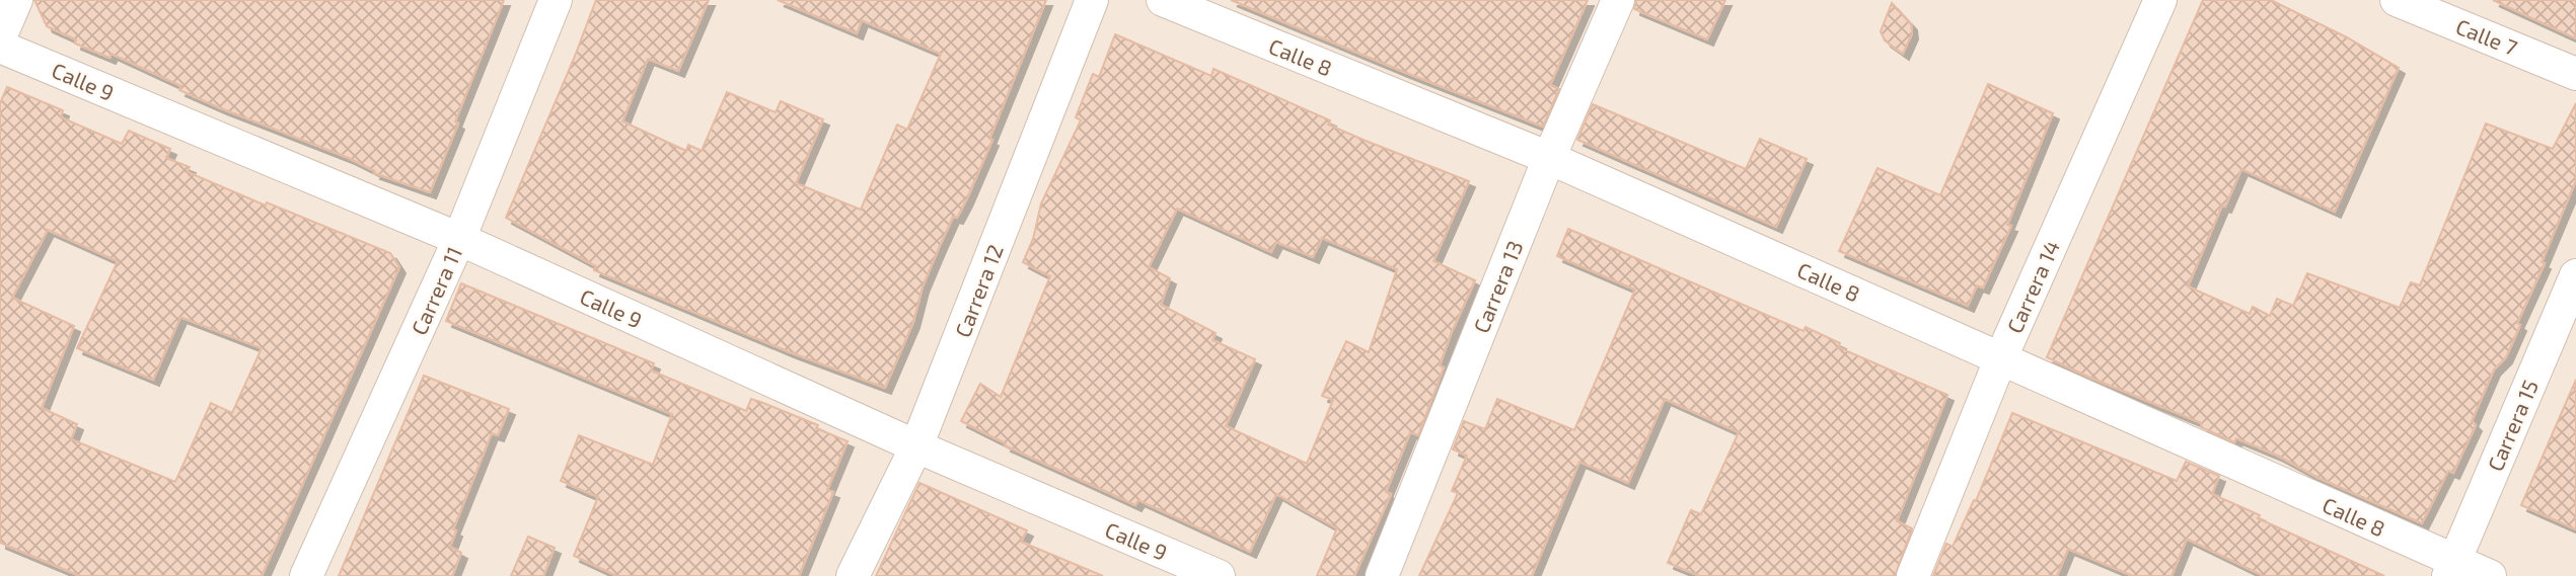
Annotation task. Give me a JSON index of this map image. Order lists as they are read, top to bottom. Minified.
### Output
{"streets":{"street":["Calle 7","Calle 8","Calle 9","Carrera 13","Carrera 14","Carrera 11","Carrera 12","Carrera 15"]},"crossings":[["Calle 8","Carrera 13"],["Calle 8","Carrera 14"],["Calle 8","Carrera 15"],["Calle 9","Carrera 11"],["Calle 9","Carrera 12"]]}
